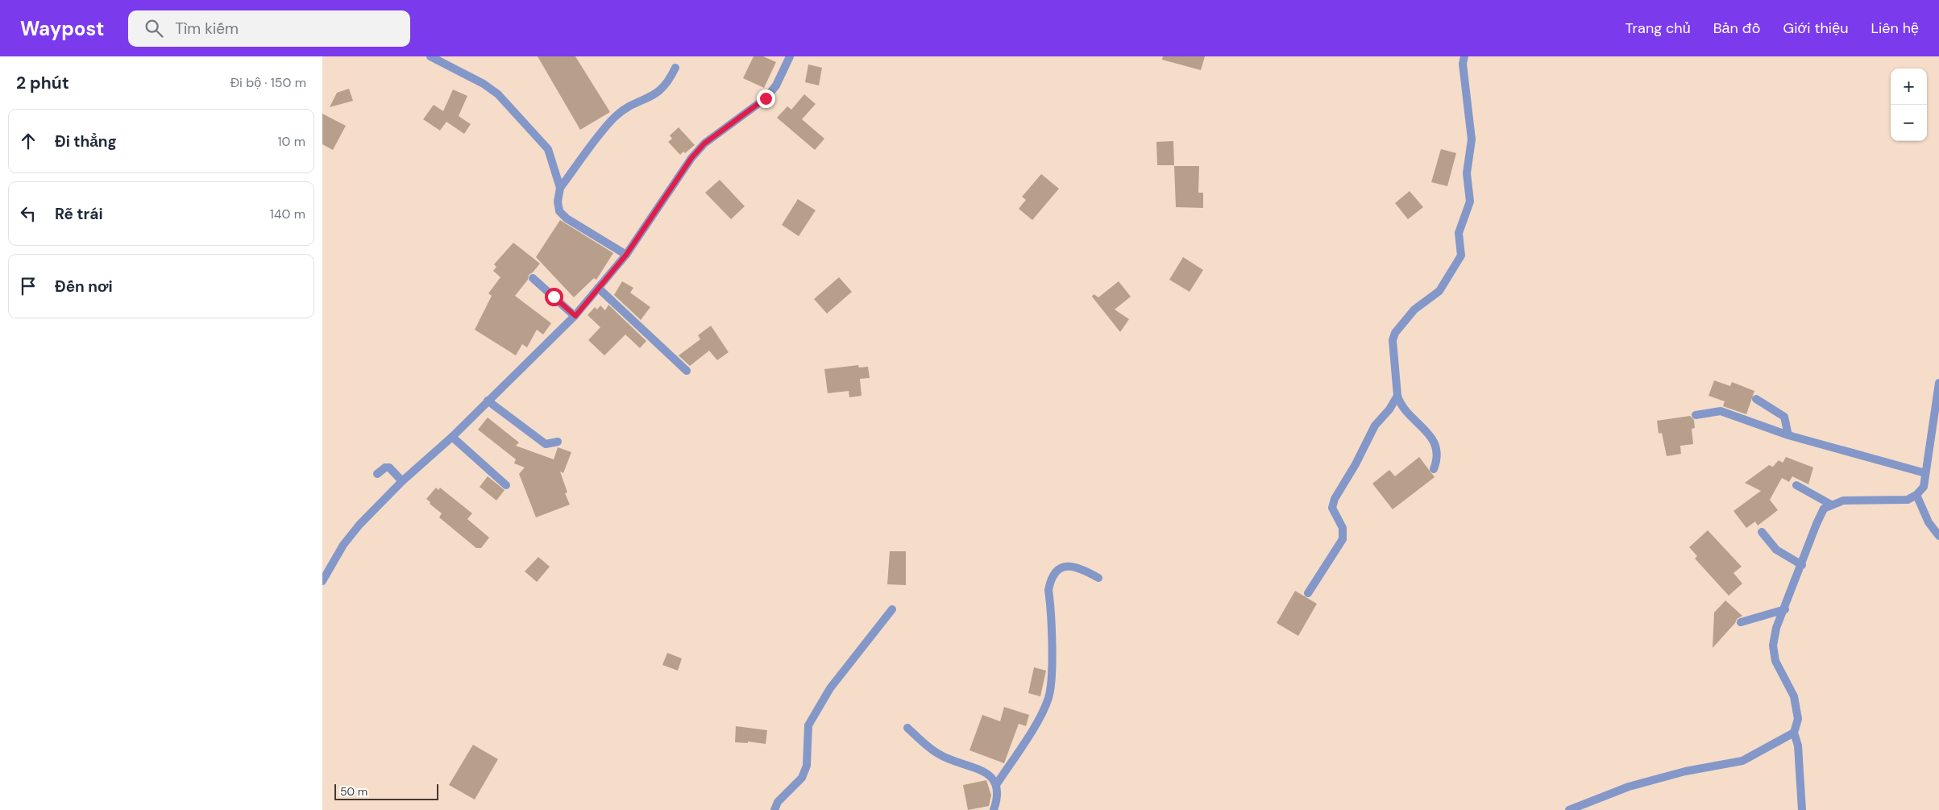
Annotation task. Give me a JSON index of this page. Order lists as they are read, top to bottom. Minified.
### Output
{"scale_bar":"50 m","page":{"header":"Waypost","search":"Tìm kiếm","nav":["Trang chủ","Bản đồ","Giới thiệu","Liên hệ"],"heading":["2 phút","Đi bộ · 150 m"],"map_buttons":["+","−"],"list":[["Đi thẳng","10 m"],["Rẽ trái","140 m"],"Đến nơi"],"scale":"50 m"}}
